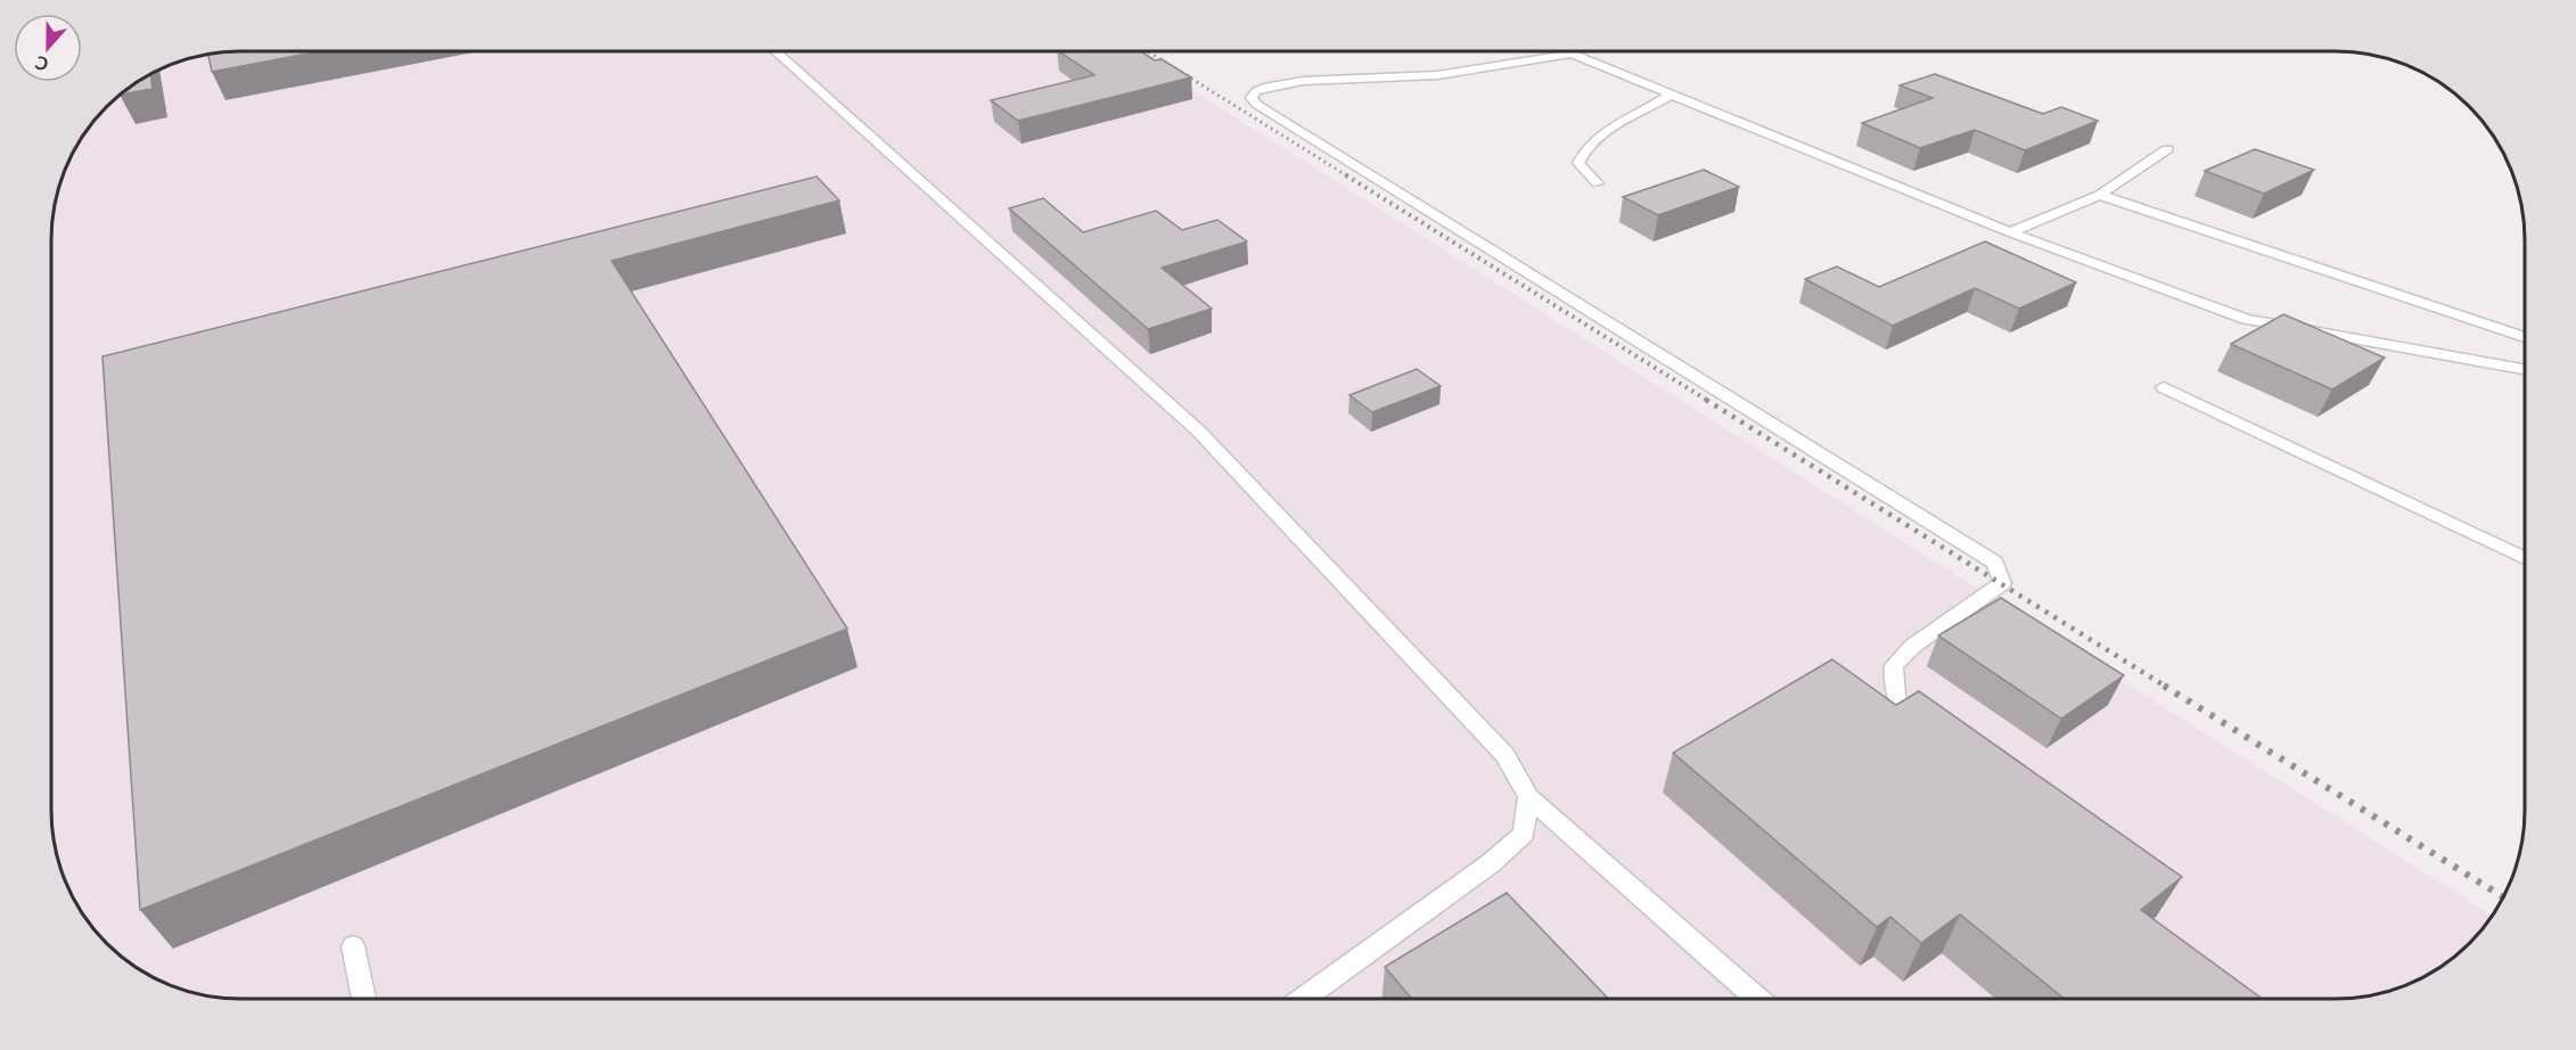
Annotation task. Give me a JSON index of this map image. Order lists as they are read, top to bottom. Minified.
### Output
{"north":"bottom"}
